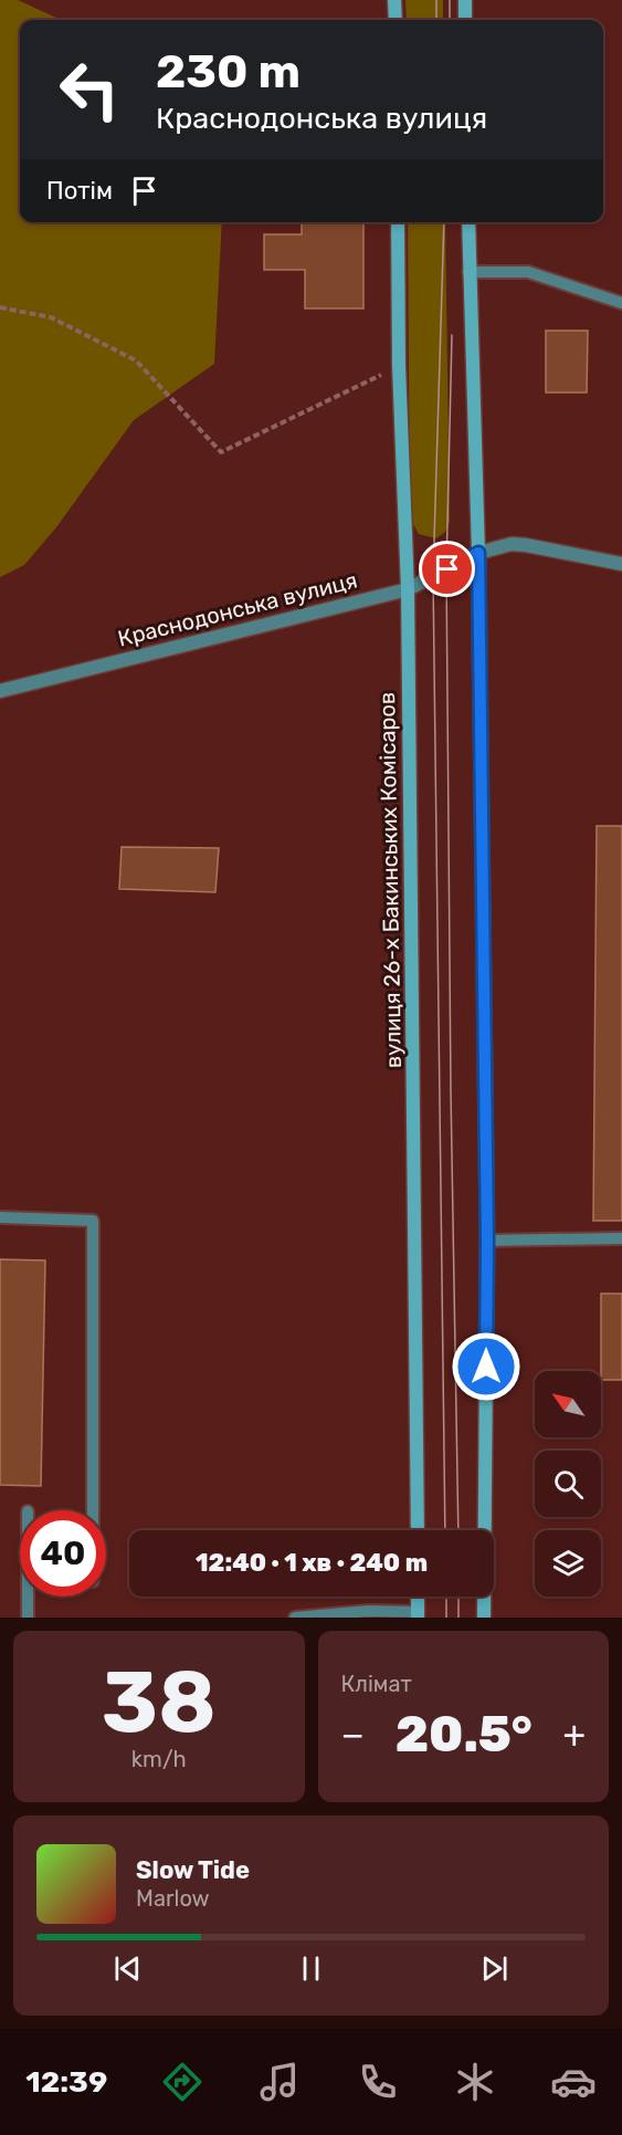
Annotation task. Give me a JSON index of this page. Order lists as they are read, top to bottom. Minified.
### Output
{"streets":{"street":["Краснодонська вулиця","вулиця 26-х Бакинських Комісаров"]},"crossings":[["Краснодонська вулиця","вулиця 26-х Бакинських Комісаров"]],"north":"top left","page":{"turn":["230 m","Краснодонська вулиця"],"then":"Потім","limit":"40","trip":"12:40 · 1 хв · 240 m","tile":[["38","km/h"],"Клімат"],"heat":["−","20.5°","+"],"song":["Slow Tide","Marlow"],"tabs":"12:39"}}
